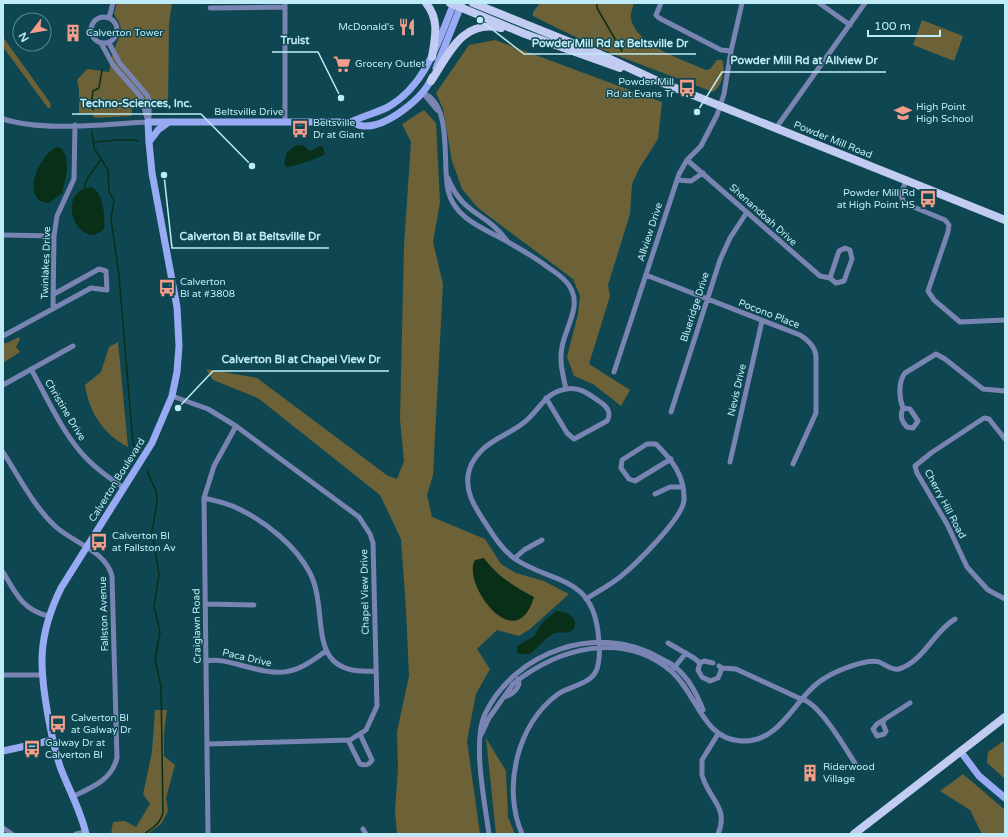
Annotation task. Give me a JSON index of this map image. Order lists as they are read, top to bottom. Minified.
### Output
{"streets":{"main road":["Powder Mill Road"],"street":["Beltsville Drive","Shenandoah Drive","Allview Drive","Twinlakes Drive","Blueridge Drive","Pocono Place","Nevis Drive","Christine Drive","Calverton Boulevard","Cherry Hill Road","Chapel View Drive","Fallston Avenue","Craiglawn Road","Paca Drive"]},"crossings":[["Beltsville Drive","Powder Mill Road"],["Beltsville Drive","Twinlakes Drive"],["Beltsville Drive","Calverton Boulevard"],["Powder Mill Road","Allview Drive"],["Shenandoah Drive","Allview Drive"],["Shenandoah Drive","Blueridge Drive"],["Allview Drive","Pocono Place"],["Blueridge Drive","Pocono Place"],["Pocono Place","Nevis Drive"],["Christine Drive","Calverton Boulevard"],["Calverton Boulevard","Chapel View Drive"],["Calverton Boulevard","Fallston Avenue"],["Chapel View Drive","Craiglawn Road"],["Craiglawn Road","Paca Drive"]],"places":{"other":["Powder Mill Rd at Beltsville Dr","Truist","Powder Mill Rd at Allview Dr","Techno-Sciences, Inc.","Calverton Bl at Beltsville Dr","Calverton Bl at Chapel View Dr"],"restaurant":["McDonald's"],"building":["Calverton Tower","Riderwood Village"],"supermarket":["Grocery Outlet"],"bus stop":["Powder Mill Rd at Evans Tr","Beltsville Dr at Giant","Powder Mill Rd at High Point HS","Calverton Bl at #3808","Calverton Bl at Fallston Av","Calverton Bl at Galway Dr","Galway Dr at Calverton Bl"],"school or university":["High Point High School"]},"scale_bar":"100 m","north":"bottom left"}
